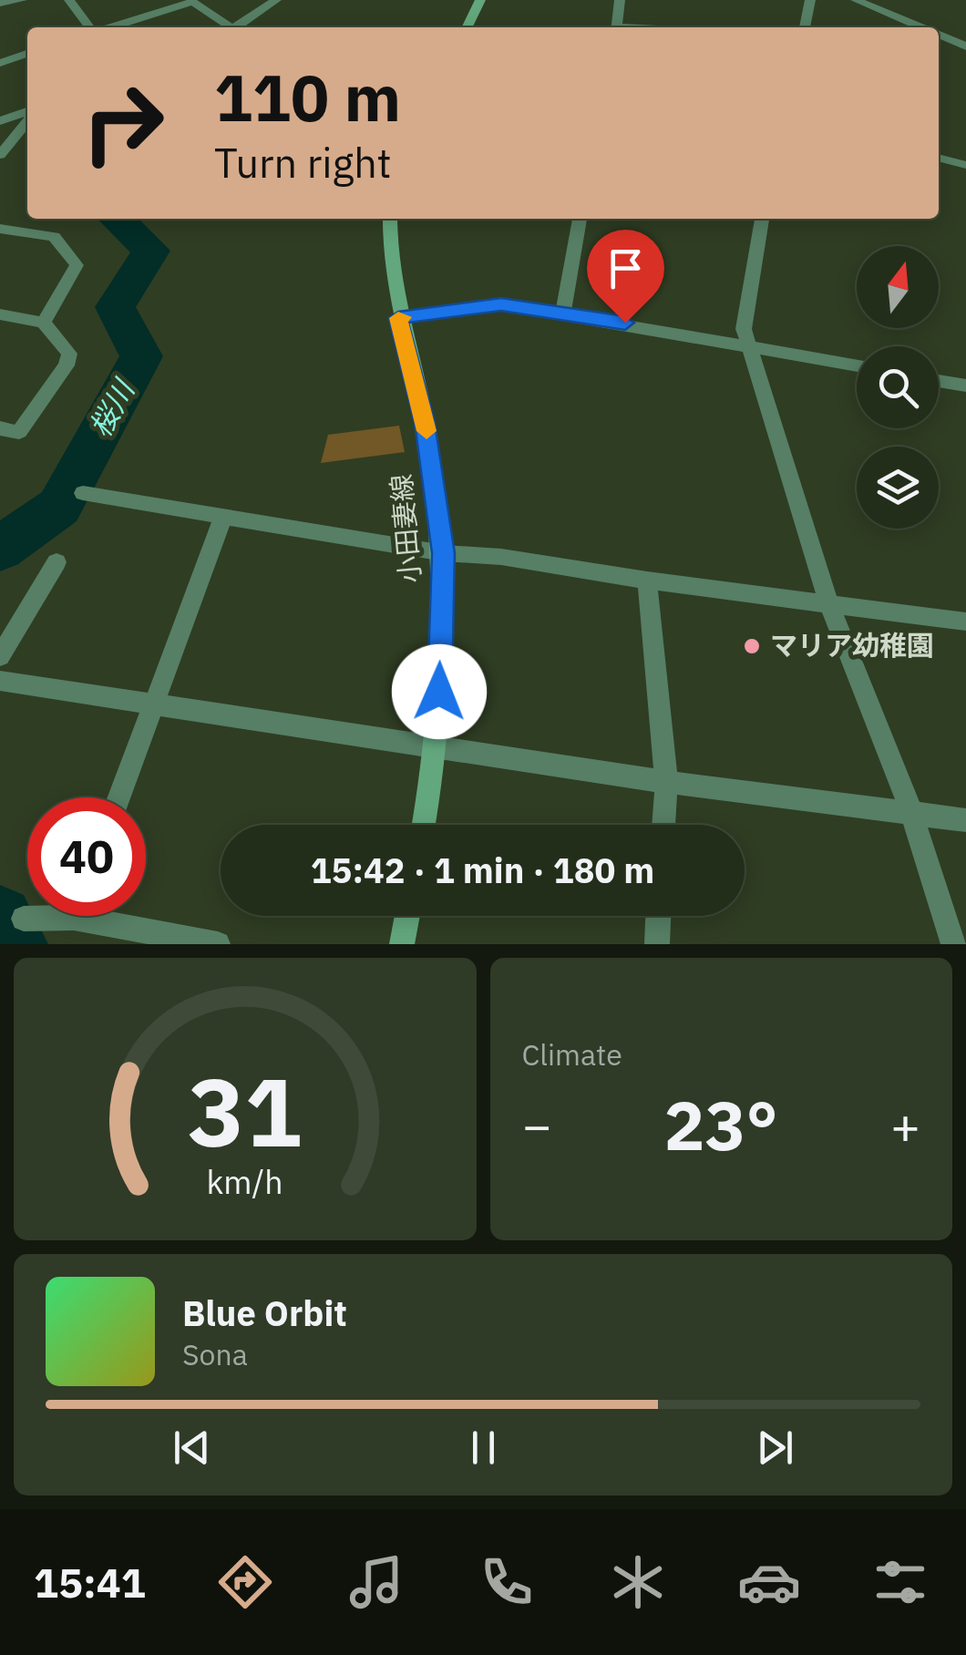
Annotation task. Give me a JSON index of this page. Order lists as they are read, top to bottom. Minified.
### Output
{"streets":{"street":["小田妻線"]},"water":["桜川"],"places":["マリア幼稚園"],"north":"top","page":{"turn":["110 m","Turn right"],"limit":"40","trip":"15:42 · 1 min · 180 m","tile":"Climate","heat":["−","23°","+"],"song":["Blue Orbit","Sona"],"tabs":"15:41","gauge":["31","km/h"]}}
